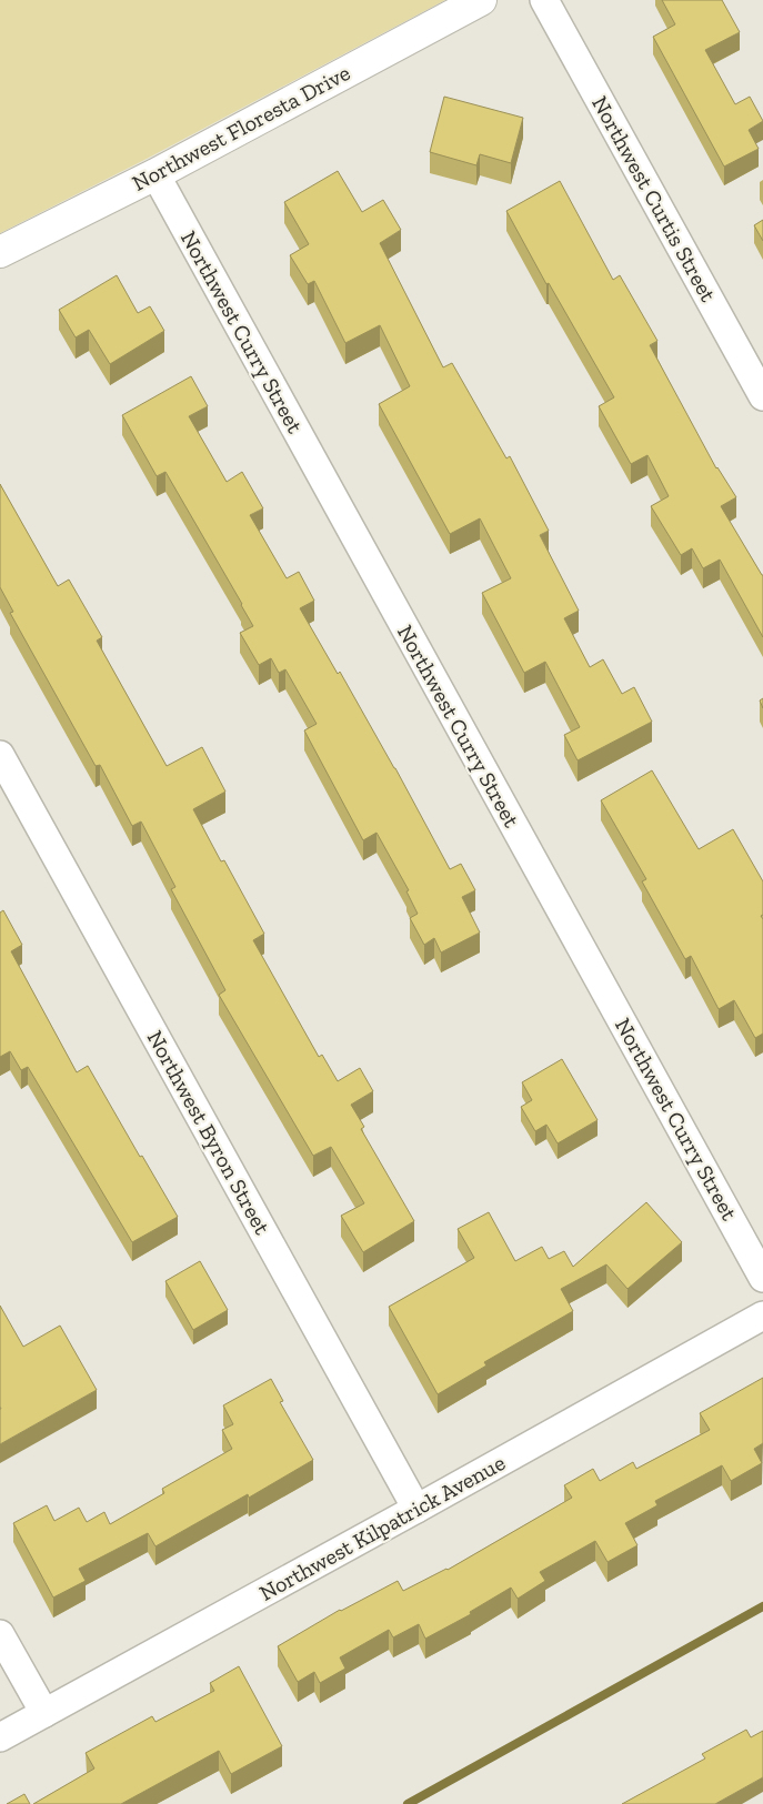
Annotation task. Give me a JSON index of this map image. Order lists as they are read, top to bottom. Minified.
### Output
{"streets":{"street":["Northwest Floresta Drive","Northwest Curtis Street","Northwest Curry Street","Northwest Byron Street","Northwest Kilpatrick Avenue"]},"crossings":[["Northwest Floresta Drive","Northwest Curry Street"],["Northwest Byron Street","Northwest Kilpatrick Avenue"]]}
